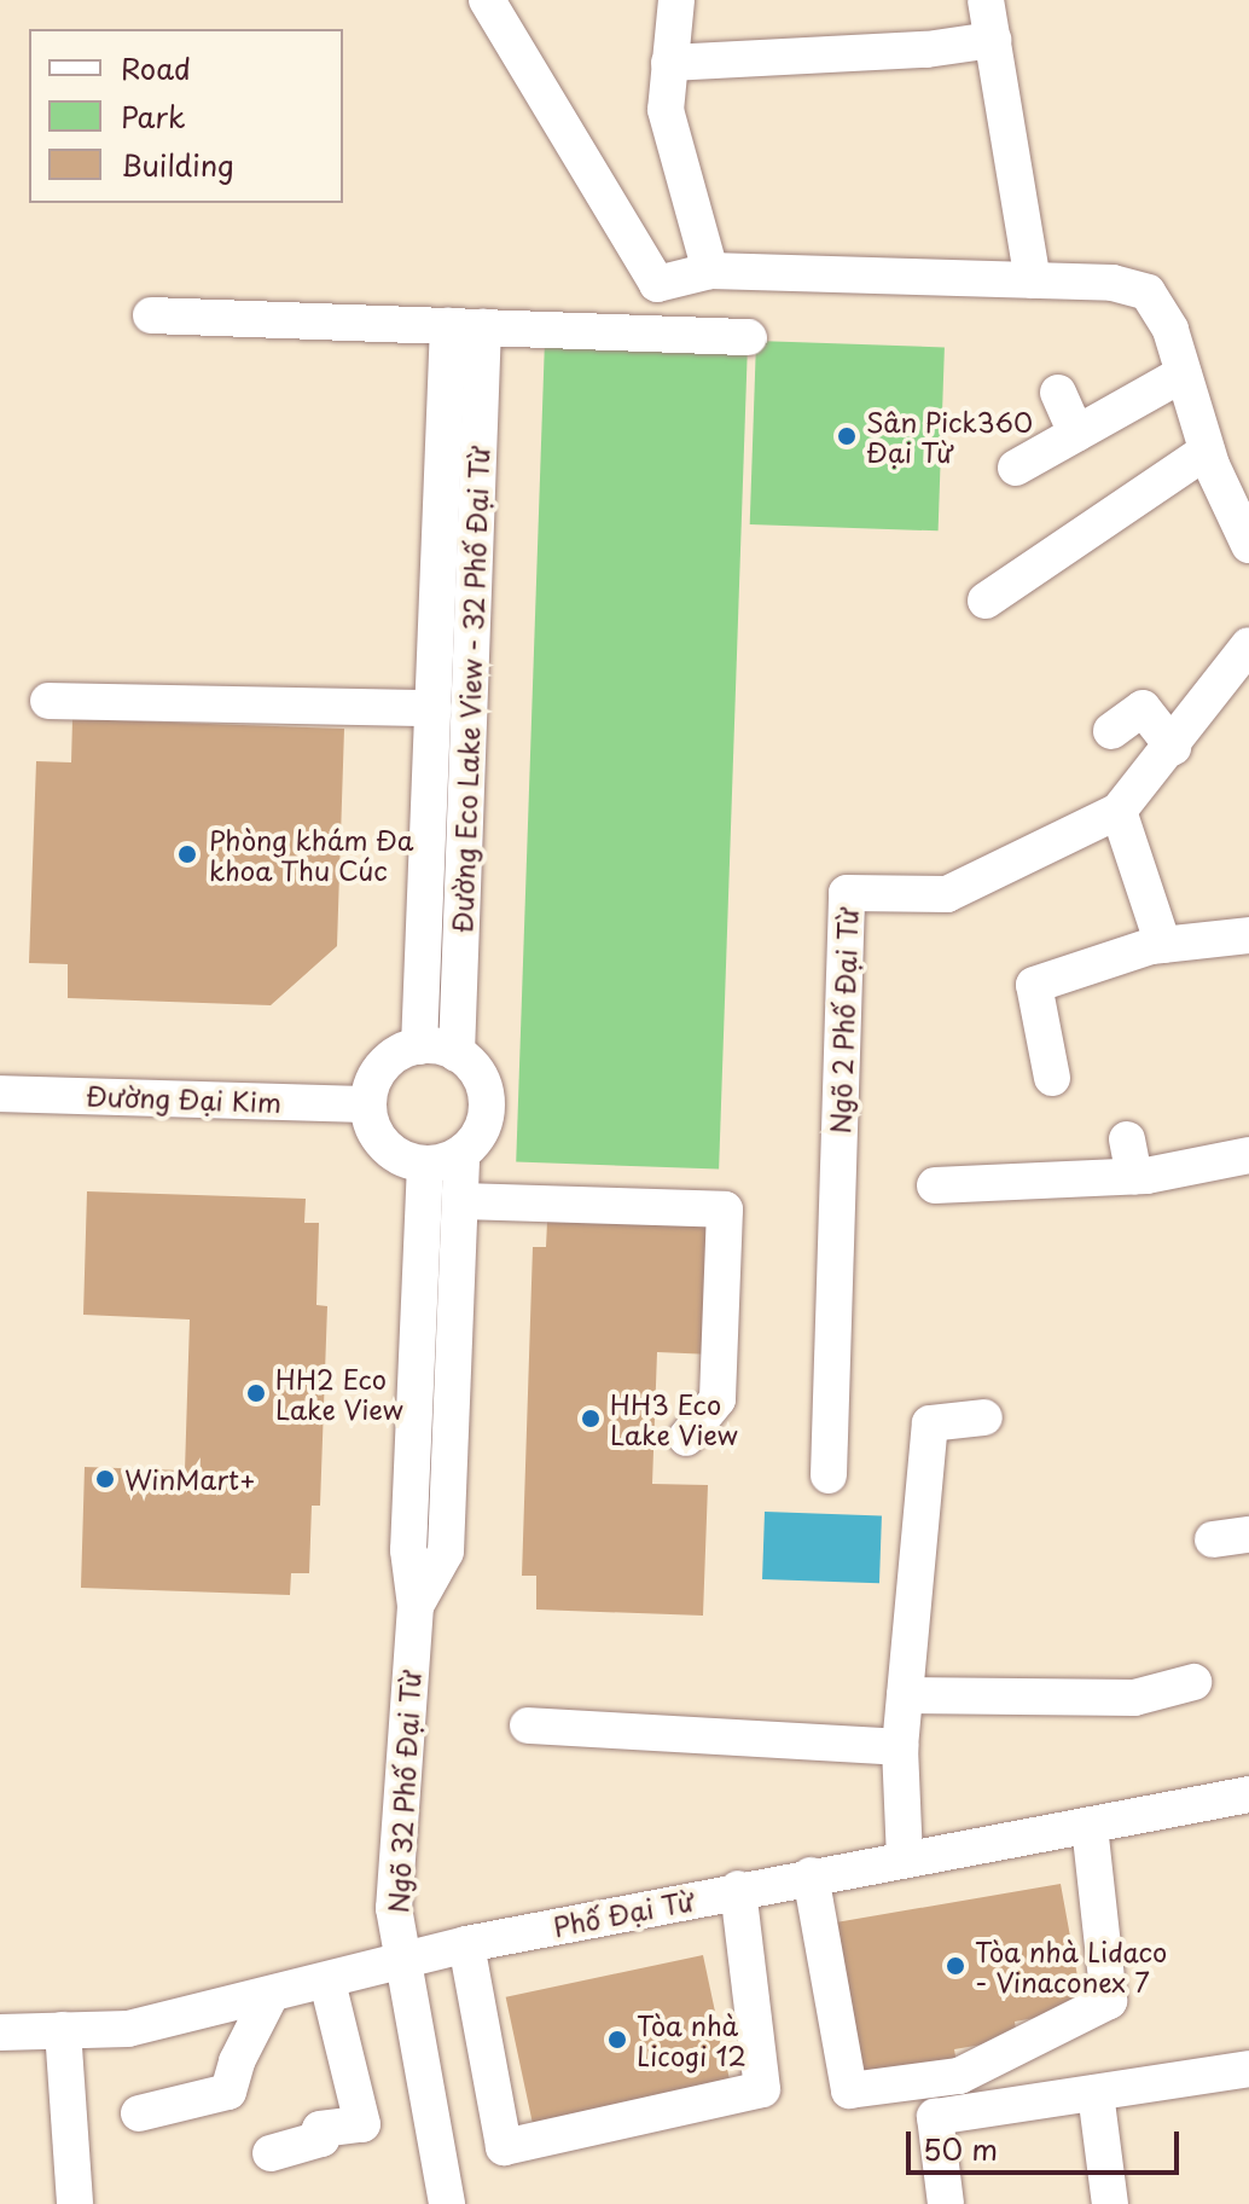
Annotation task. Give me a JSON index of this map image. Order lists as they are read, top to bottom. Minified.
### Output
{"streets":{"street":["Đường Eco Lake View - 32 Phố Đại Từ","Ngõ 2 Phố Đại Từ","Đường Đại Kim","Ngõ 32 Phố Đại Từ","Phố Đại Từ"]},"crossings":[["Đường Eco Lake View - 32 Phố Đại Từ","Đường Đại Kim"],["Ngõ 32 Phố Đại Từ","Phố Đại Từ"]],"places":["Sân Pick360 Đại Từ","Phòng khám Đa khoa Thu Cúc","HH2 Eco Lake View","HH3 Eco Lake View","WinMart+","Tòa nhà Lidaco - Vinaconex 7","Tòa nhà Licogi 12"],"legend":["Road","Park","Building"],"scale_bar":"50 m"}
